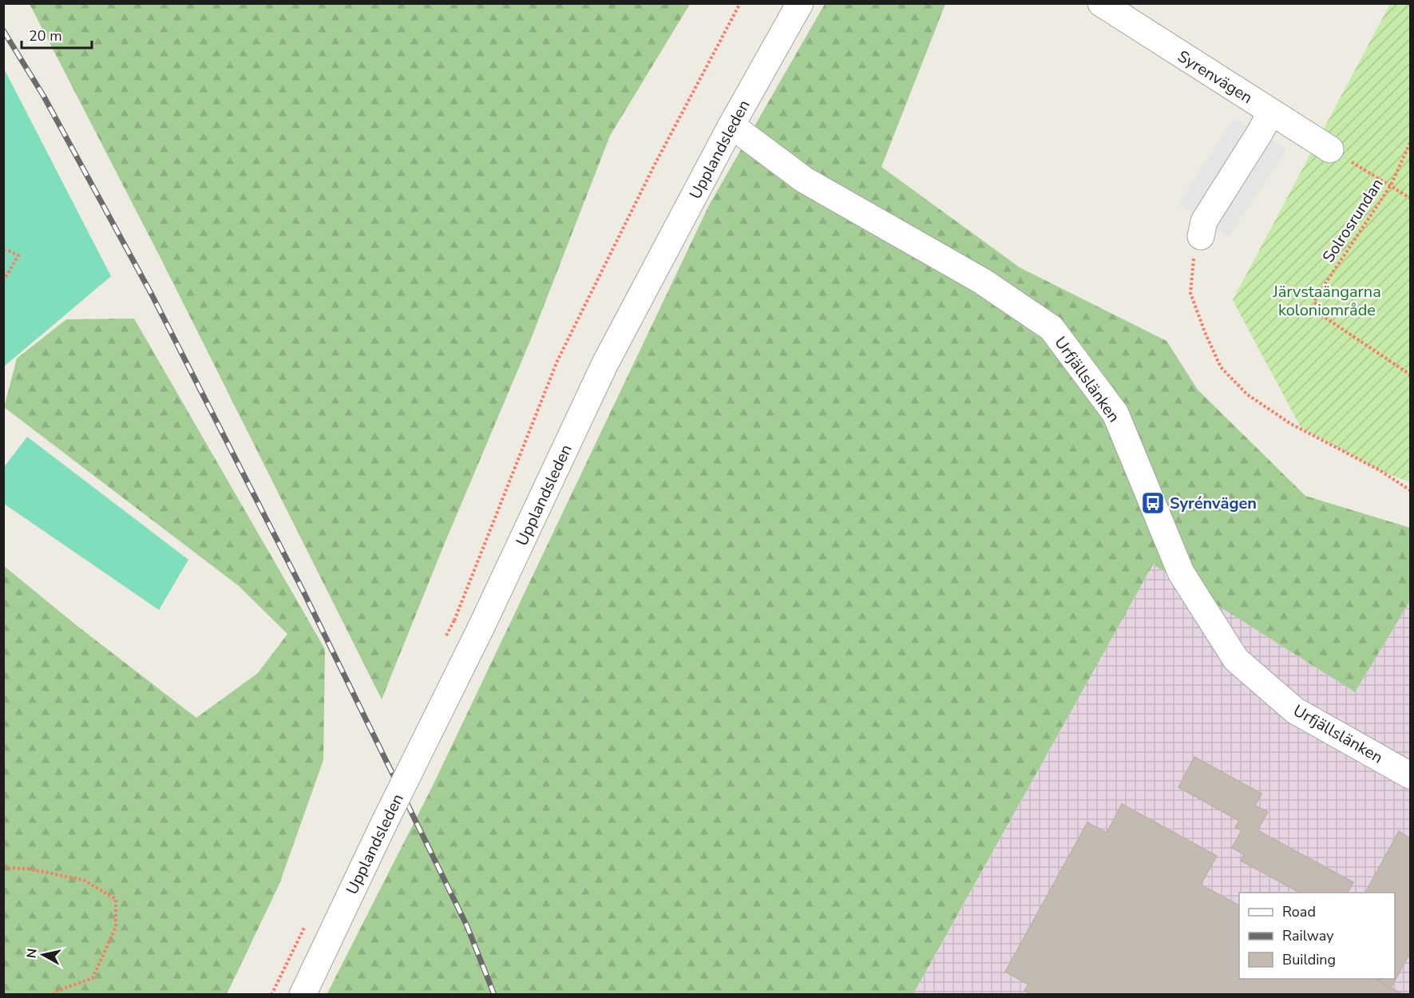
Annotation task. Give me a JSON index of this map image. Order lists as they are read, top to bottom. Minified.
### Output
{"streets":{"street":["Syrenvägen","Upplandsleden","Urfjällslänken"],"path":["Solrosrundan"]},"crossings":[["Upplandsleden","Urfjällslänken"]],"parks":["Järvstaängarna koloniområde"],"places":{"bus stop":["Syrénvägen"]},"legend":["Road","Railway","Building"],"scale_bar":"20 m","north":"left"}
